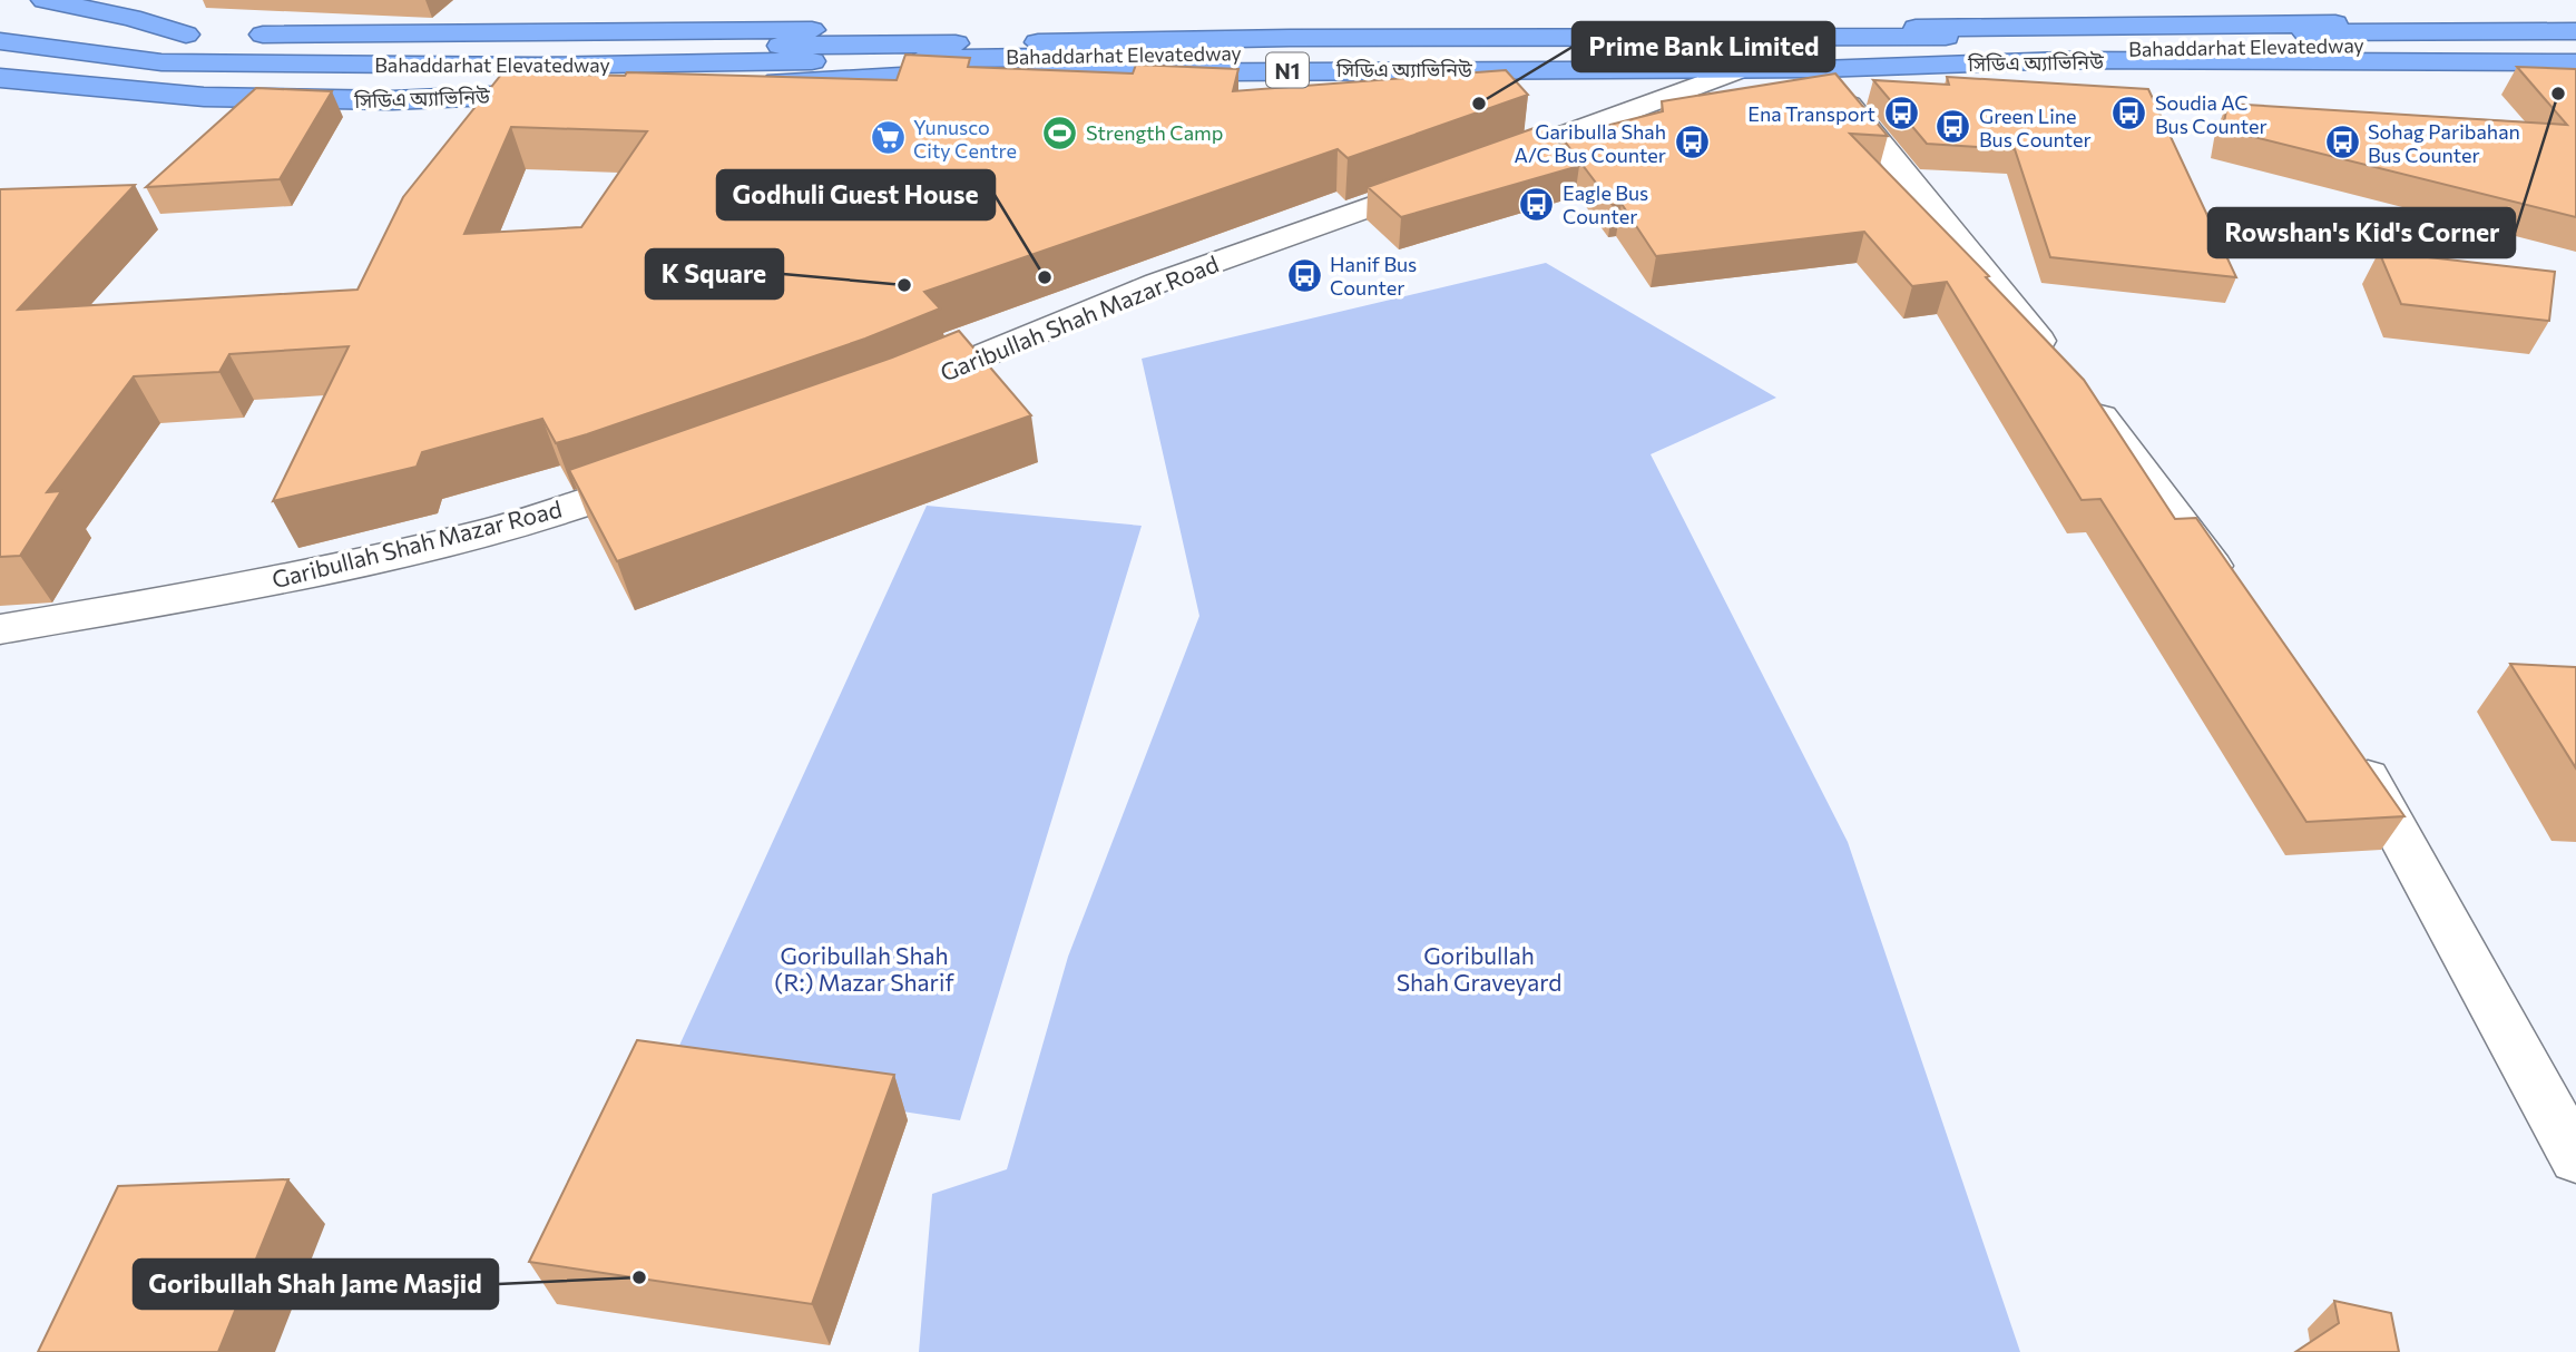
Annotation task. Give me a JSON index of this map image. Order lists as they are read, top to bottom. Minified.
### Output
{"streets":{"highway":["Bahaddarhat Elevatedway","সিডিএ অ্যাভিনিউ","N1"],"street":["Garibullah Shah Mazar Road"]},"crossings":[["সিডিএ অ্যাভিনিউ","Garibullah Shah Mazar Road"]],"parks":["Goribullah Shah (R:) Mazar Sharif","Goribullah Shah Graveyard"],"places":{"other":["Rowshan's Kid's Corner","Prime Bank Limited","Godhuli Guest House","K Square","Goribullah Shah Jame Masjid"],"bus stop":["Ena Transport","Soudia AC Bus Counter","Green Line Bus Counter","Garibulla Shah A/C Bus Counter","Sohag Paribahan Bus Counter","Eagle Bus Counter","Hanif Bus Counter"],"sports":["Strength Camp"],"supermarket":["Yunusco City Centre"]}}
